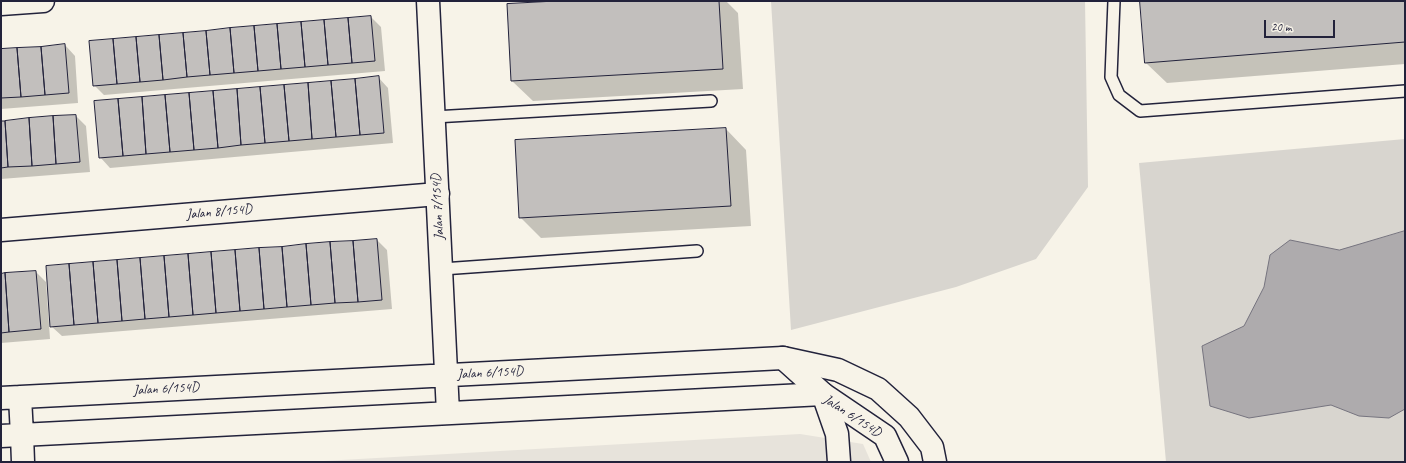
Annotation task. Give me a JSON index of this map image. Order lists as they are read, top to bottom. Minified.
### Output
{"streets":{"street":["Jalan 7/154D","Jalan 8/154D","Jalan 6/154D"]},"crossings":[["Jalan 7/154D","Jalan 8/154D"],["Jalan 7/154D","Jalan 6/154D"]],"scale_bar":"20 m"}
